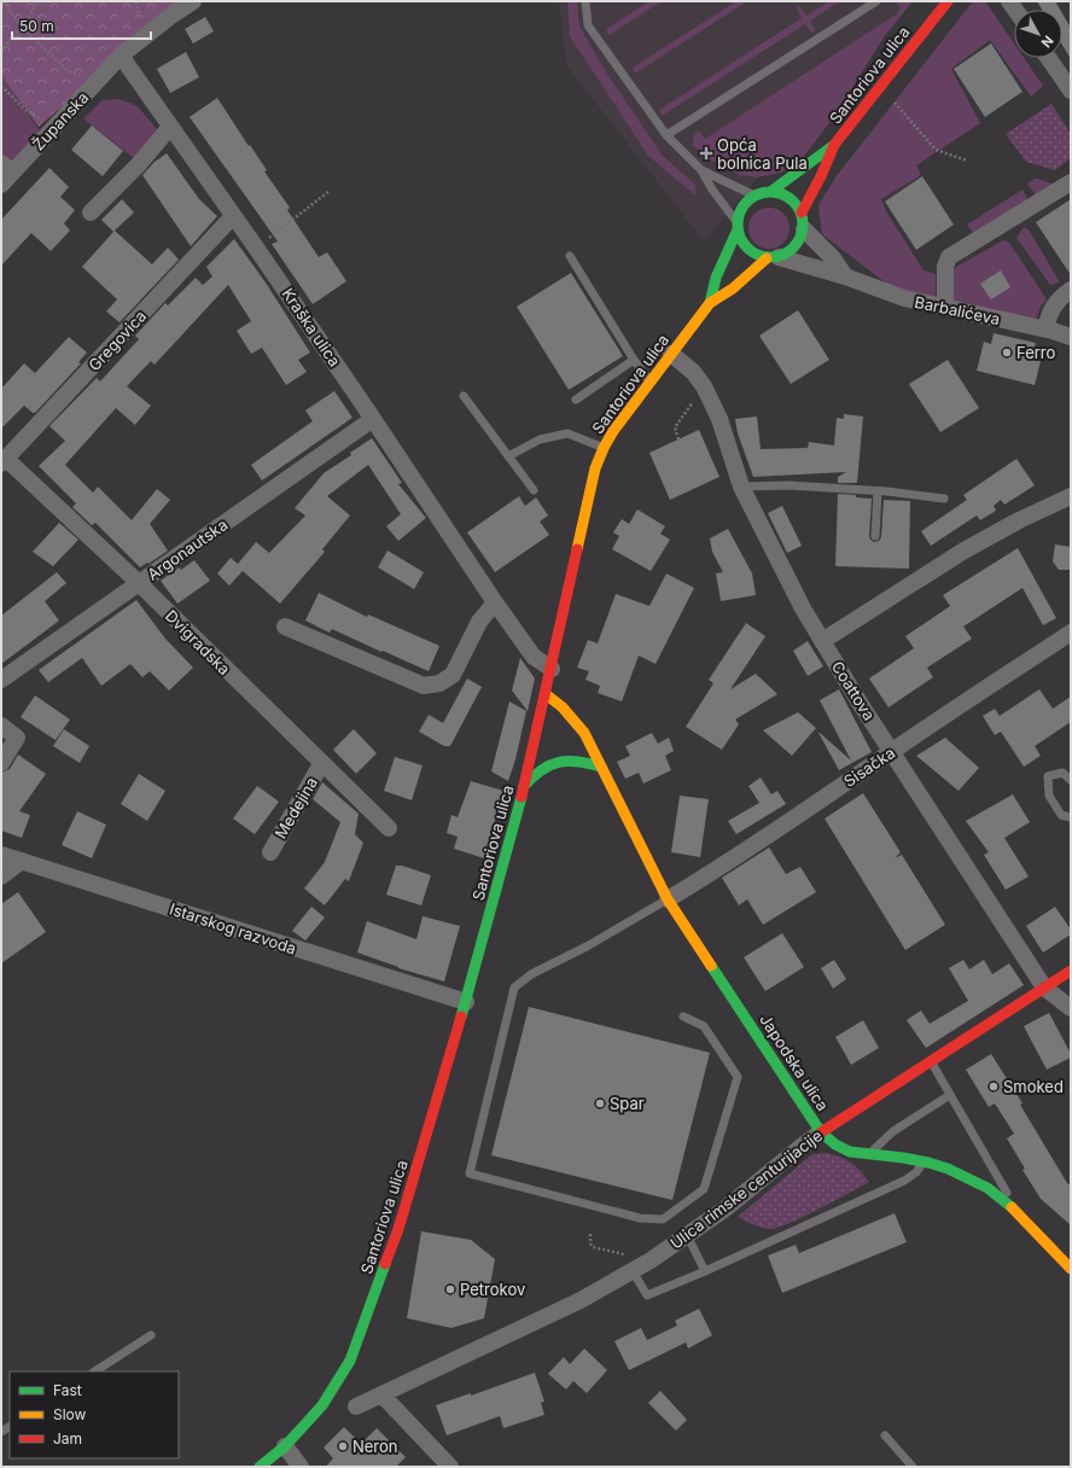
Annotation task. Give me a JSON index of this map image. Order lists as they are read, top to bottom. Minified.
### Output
{"streets":{"main road":["Santoriova ulica","Japodska ulica","Ulica rimske centurijacije"],"street":["Županska","Barbalićeva","Kraška ulica","Gregovica","Argonautska","Dvigradska","Coattova","Sisačka","Medejina","Istarskog razvoda"]},"crossings":[["Santoriova ulica","Barbalićeva"],["Santoriova ulica","Kraška ulica"],["Santoriova ulica","Coattova"],["Santoriova ulica","Istarskog razvoda"],["Santoriova ulica","Japodska ulica"],["Županska","Kraška ulica"],["Kraška ulica","Gregovica"],["Kraška ulica","Argonautska"],["Gregovica","Dvigradska"],["Argonautska","Dvigradska"],["Dvigradska","Medejina"],["Coattova","Sisačka"],["Coattova","Ulica rimske centurijacije"],["Sisačka","Japodska ulica"],["Japodska ulica","Ulica rimske centurijacije"]],"places":{"health":["Opća bolnica Pula"],"other":["Ferro","Smoked","Spar","Petrokov","Neron"]},"legend":["Fast","Slow","Jam"],"scale_bar":"50 m","north":"bottom right"}
